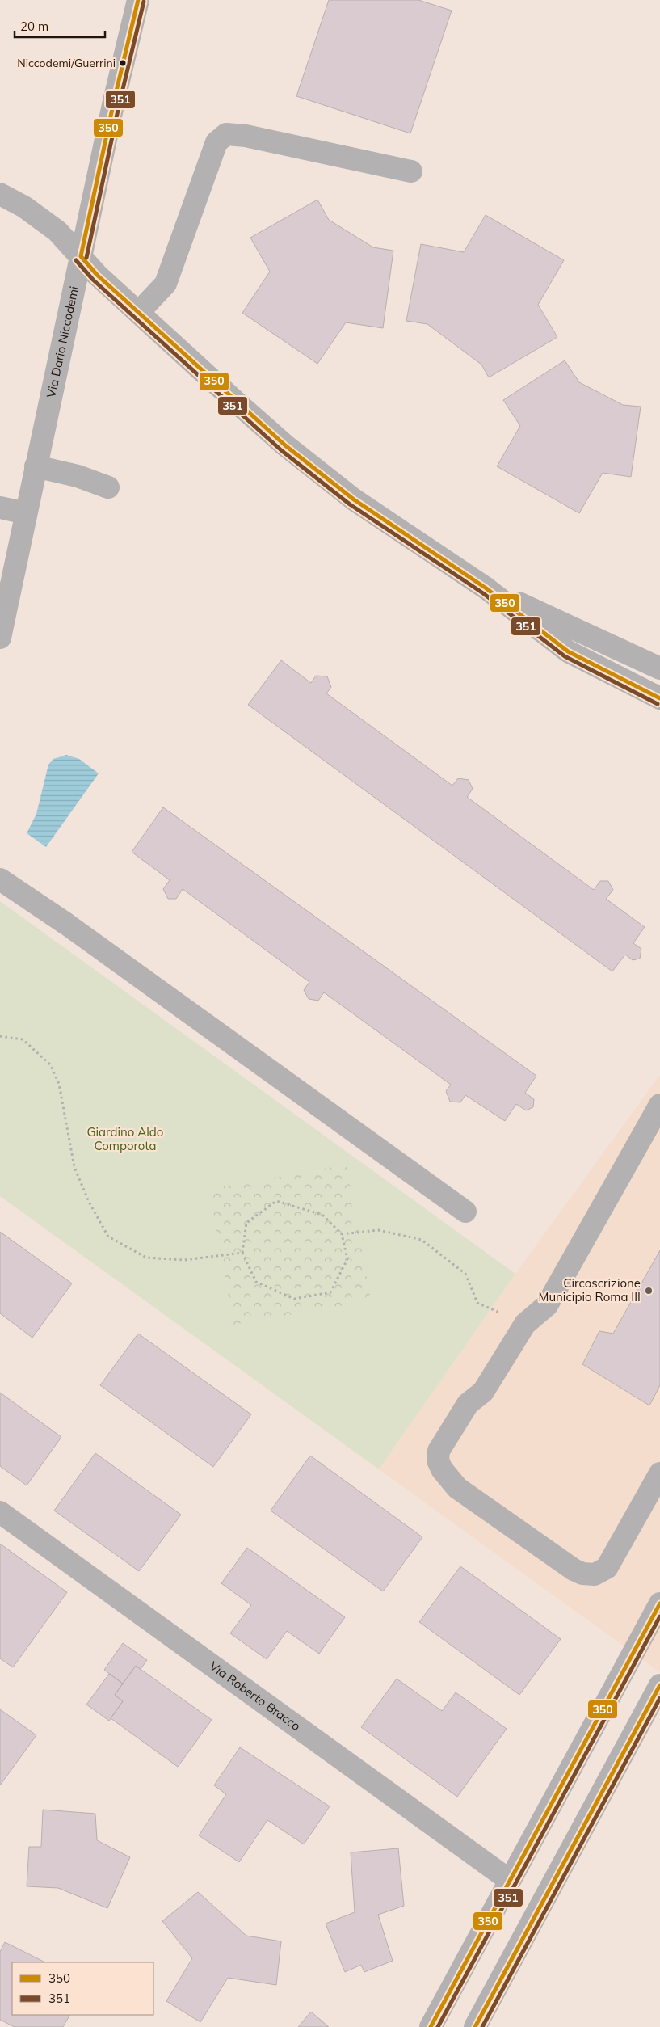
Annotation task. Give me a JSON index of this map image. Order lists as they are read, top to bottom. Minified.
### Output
{"streets":{"street":["Via Dario Niccodemi","Via Roberto Bracco"]},"parks":["Giardino Aldo Comporota"],"places":["Niccodemi/Guerrini","Circoscrizione Municipio Roma III"],"lines":["transit line 350","transit line 351"],"legend":["350","351"],"scale_bar":"20 m"}
